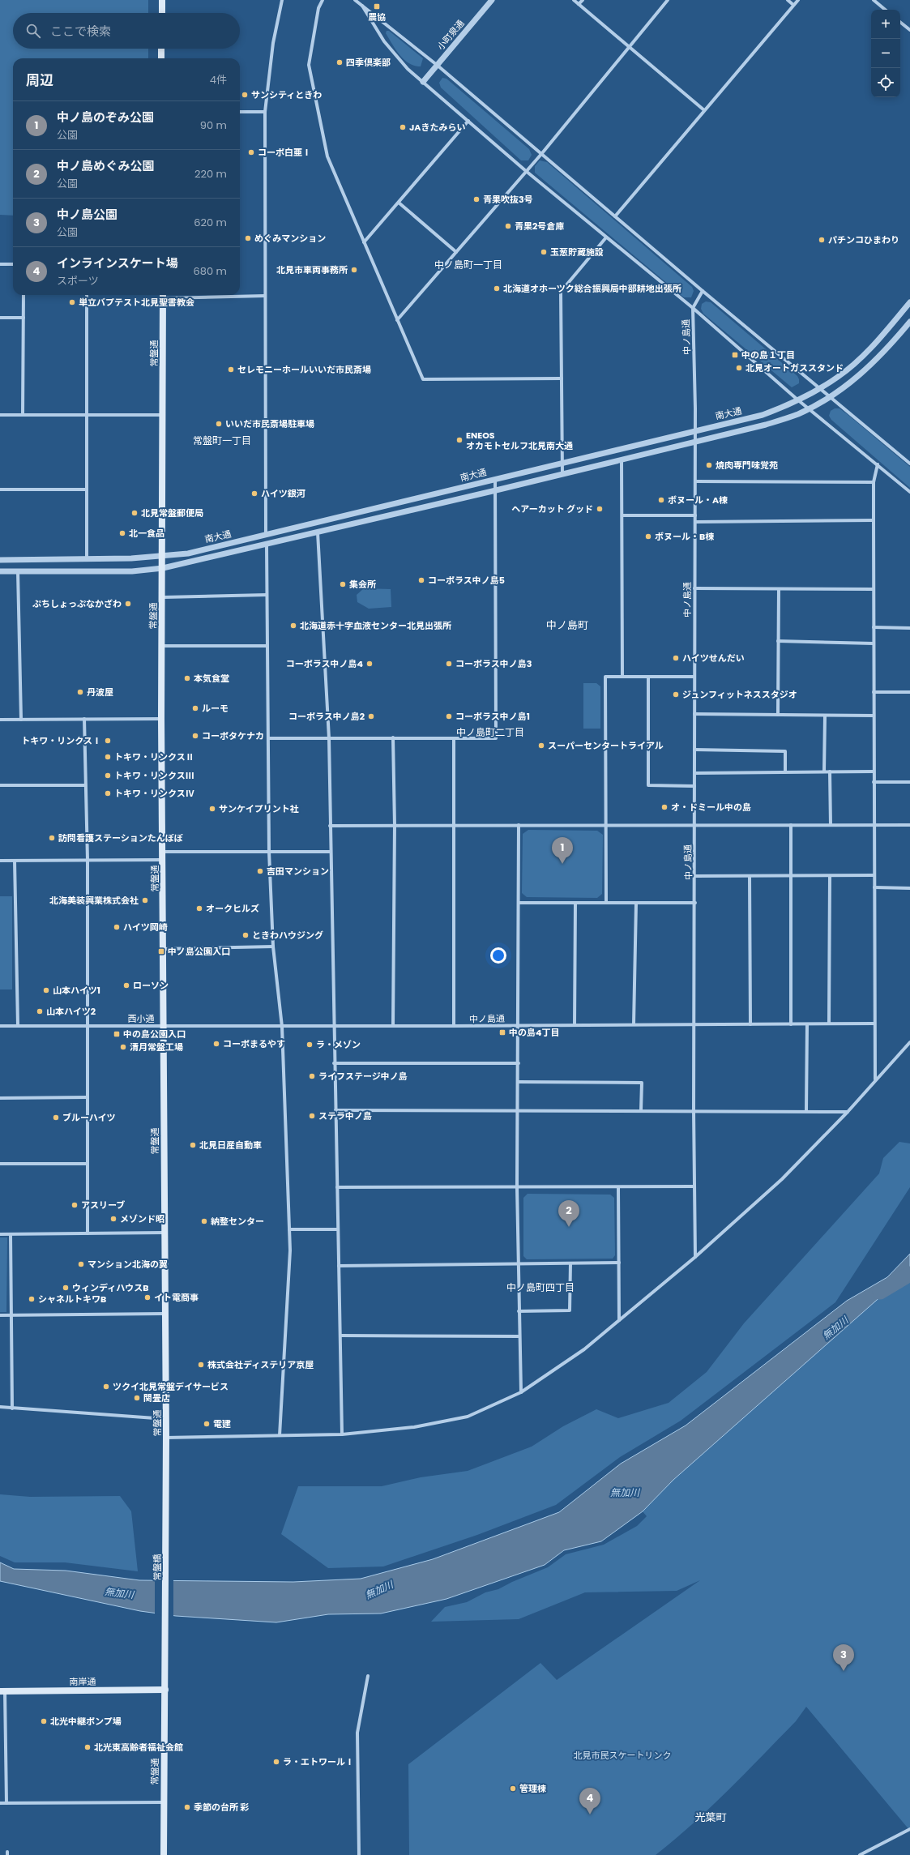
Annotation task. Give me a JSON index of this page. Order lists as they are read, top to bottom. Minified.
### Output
{"streets":{"main road":["常盤通","常盤橋","南岸通"],"street":["小町泉通","中ノ島通","南大通","西小通"]},"crossings":[["中ノ島通","南大通"],["中ノ島通","西小通"],["常盤通","南大通"],["常盤通","西小通"],["常盤通","常盤橋"],["常盤通","南岸通"]],"districts":["中ノ島町一丁目","常盤町一丁目","中ノ島町","中ノ島町二丁目","中ノ島町四丁目","光葉町"],"water":["無加川"],"parks":["北見市民スケートリンク"],"places":{"transit":["農協","中の島１丁目","中ノ島公園入口","中の島4丁目","中の島公園入口"],"other":["四季倶楽部","サンシティときわ","JAきたみらい","コーポ白亜Ⅰ","青果吹抜3号","青果2号倉庫","めぐみマンション","パチンコひまわり","玉葱貯蔵施設","北見市車両事務所","北海道オホーツク総合振興局中部耕地出張所","単立バプテスト北見聖書教会","北見オートガススタンド","セレモニーホールいいだ市民斎場","いいだ市民斎場駐車場","ENEOS オカモトセルフ北見南大通","焼肉専門味覚苑","ハイツ銀河","ボヌール・A棟","ヘアーカット グッド","北見常盤郵便局","北一食品","ボヌール・B棟","コーポラス中ノ島5","集会所","ぷちしょっぷなかざわ","北海道赤十字血液センター北見出張所","ハイツせんだい","コーポラス中ノ島4","コーポラス中ノ島3","本気食堂","丹波屋","ジュンフィットネススタジオ","ルーモ","コーポラス中ノ島2","コーポラス中ノ島1","コーポタケナカ","トキワ・リンクスⅠ","スーパーセンタートライアル","トキワ・リンクスⅡ","トキワ・リンクスⅢ","トキワ・リンクスⅣ","オ・ドミール中の島","サンケイプリント社","訪問看護ステーションたんぽぽ","吉田マンション","北海美装興業株式会社","オークヒルズ","ハイツ岡崎","ときわハウジング","ローソン","山本ハイツ1","山本ハイツ2","コーポまるやす","ラ・メゾン","清月常盤工場","ライフステージ中ノ島","ステラ中ノ島","ブルーハイツ","北見日産自動車","アスリーブ","メゾンド昭","納整センター","マンション北海の翼","ウィンディハウスB","イト電商事","シャネルトキワB","株式会社ディステリア京屋","ツクイ北見常盤デイサービス","関畳店","電建","北光中継ポンプ場","北光東高齢者福祉会館","ラ・エトワールⅠ","管理棟","季節の台所 彩"]},"page":{"map_buttons":["+","−"],"search":"ここで検索","heading":["周辺","4件"],"list":[{"mark":"1","name":"中ノ島のぞみ公園","note":"公園","value":"90 m"},{"mark":"2","name":"中ノ島めぐみ公園","note":"公園","value":"220 m"},{"mark":"3","name":"中ノ島公園","note":"公園","value":"620 m"},{"mark":"4","name":"インラインスケート場","note":"スポーツ","value":"680 m"}],"pins":["1","2","3","4"]}}
